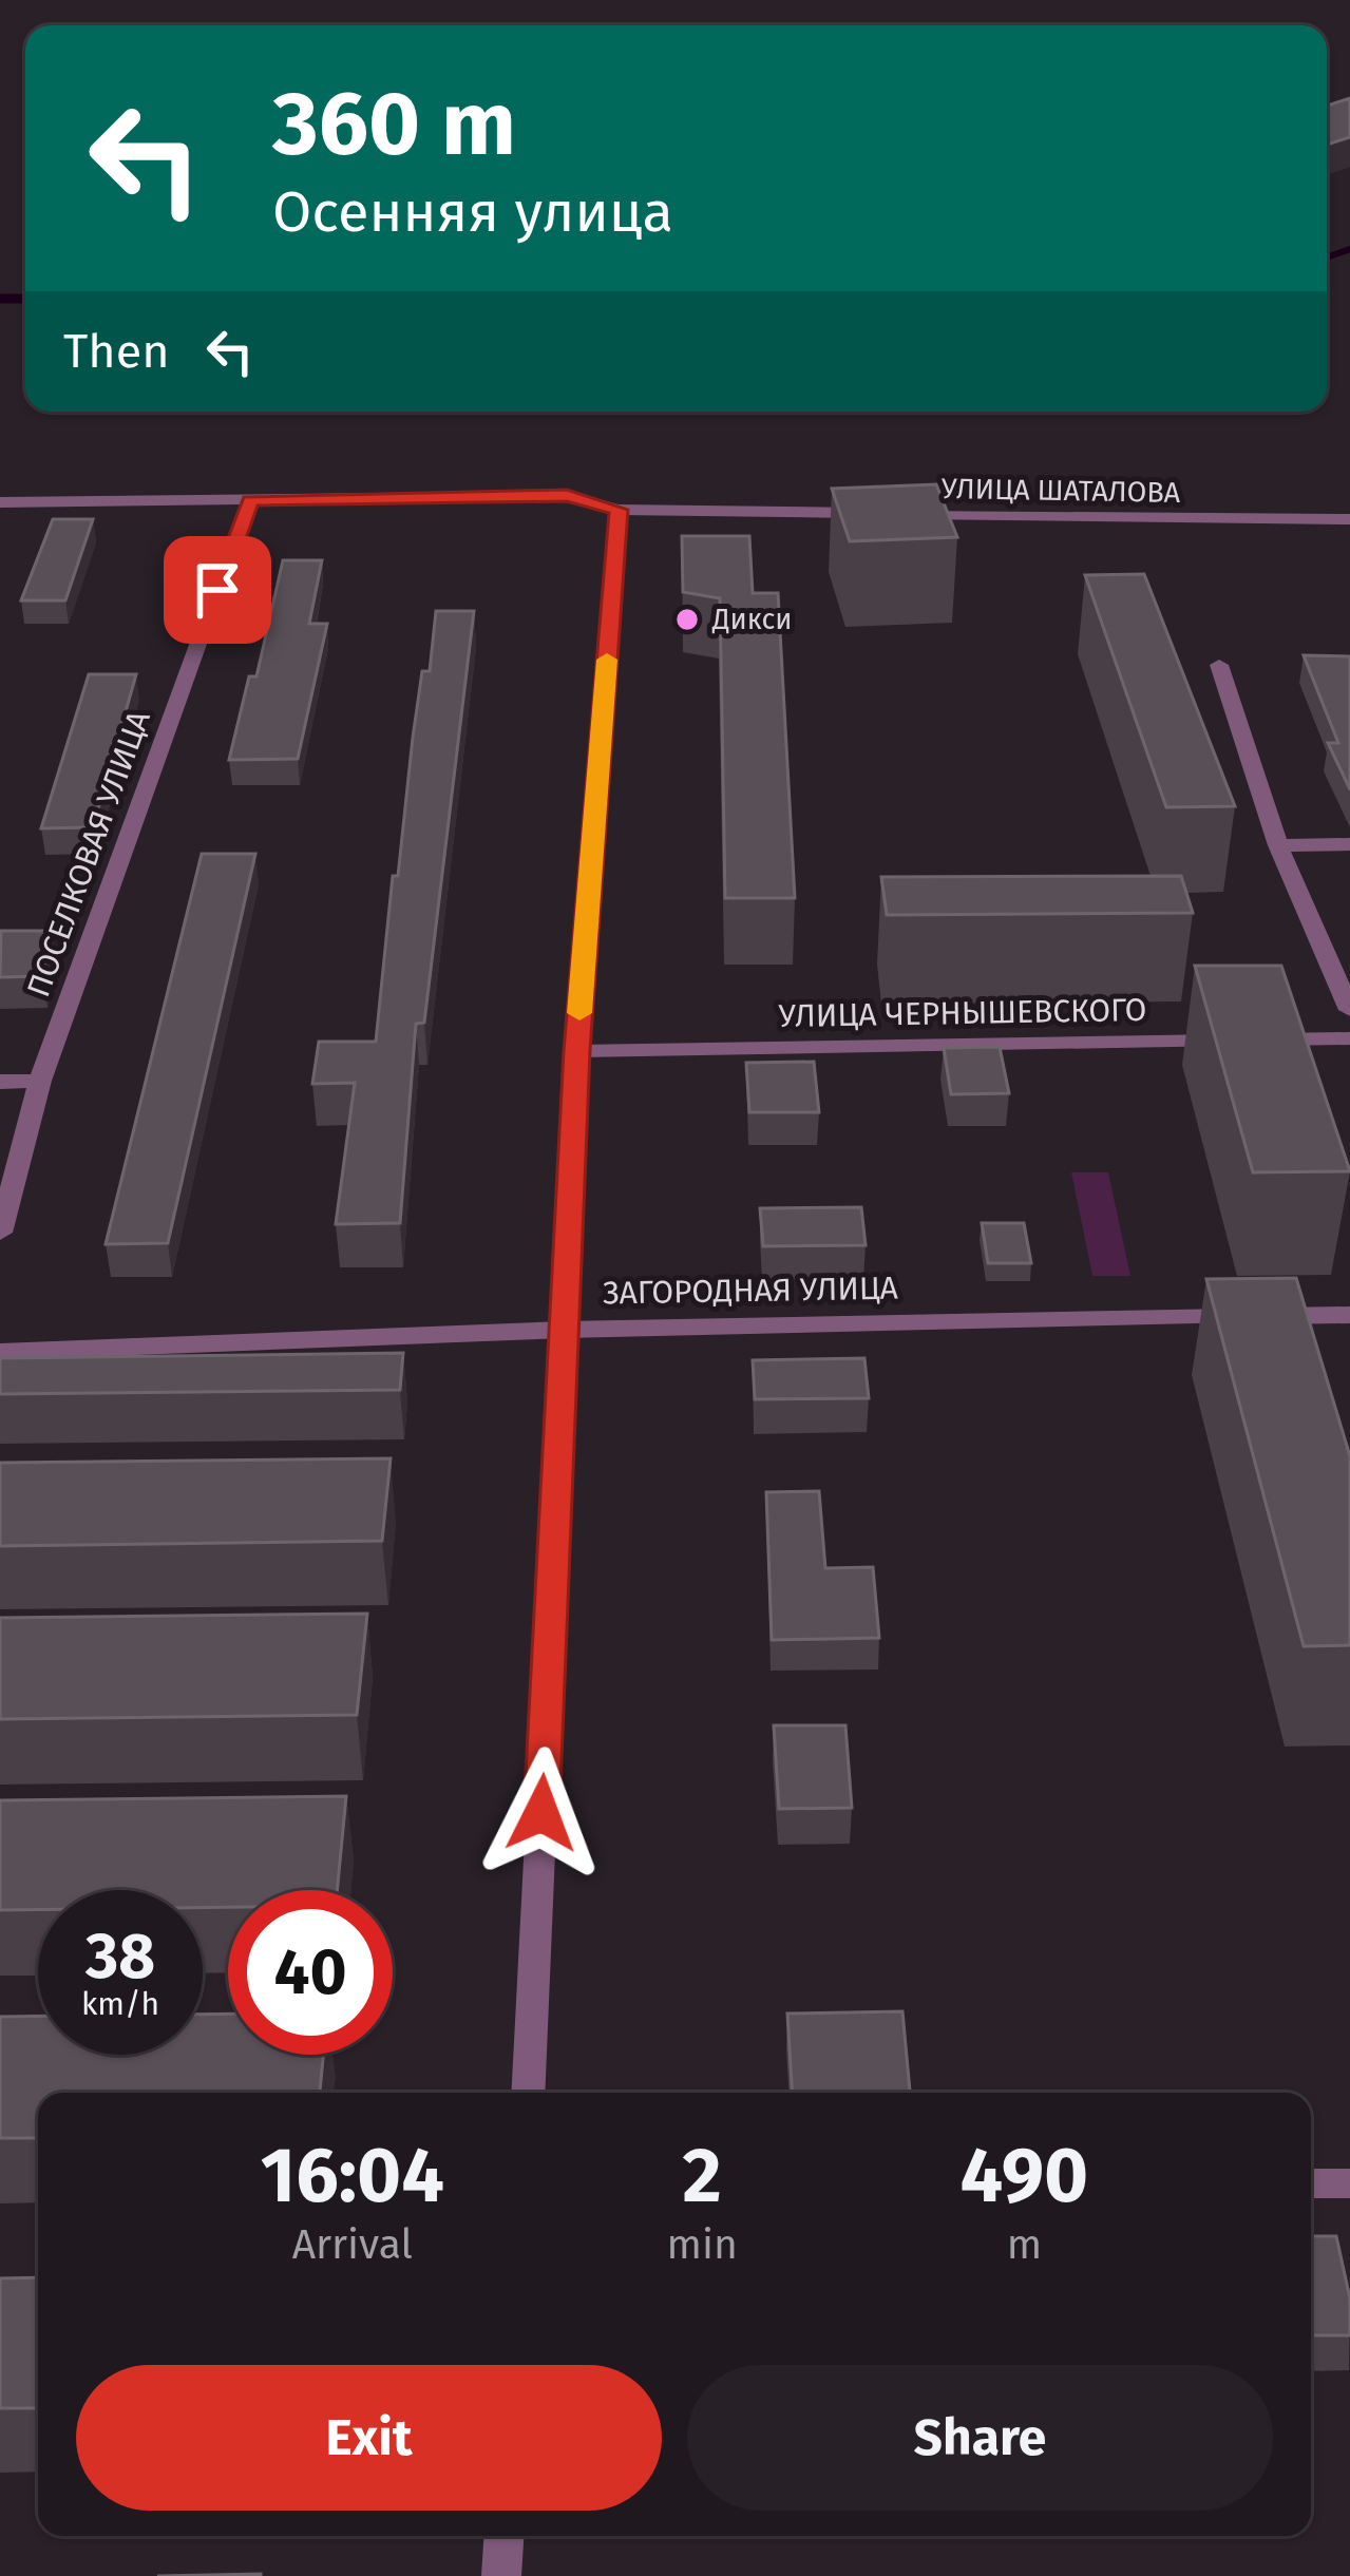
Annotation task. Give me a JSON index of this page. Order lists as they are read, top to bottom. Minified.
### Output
{"streets":{"street":["УЛИЦА ШАТАЛОВА","ПОСЕЛКОВАЯ УЛИЦА","УЛИЦА ЧЕРНЫШЕВСКОГО","ЗАГОРОДНАЯ УЛИЦА"]},"places":["Дикси"],"page":{"turn":["360 m","Осенняя улица"],"then":"Then","speed":"38 km/h","limit":"40","eta":["16:04","Arrival","2","min","490","m"],"buttons":["Exit","Share"]}}
